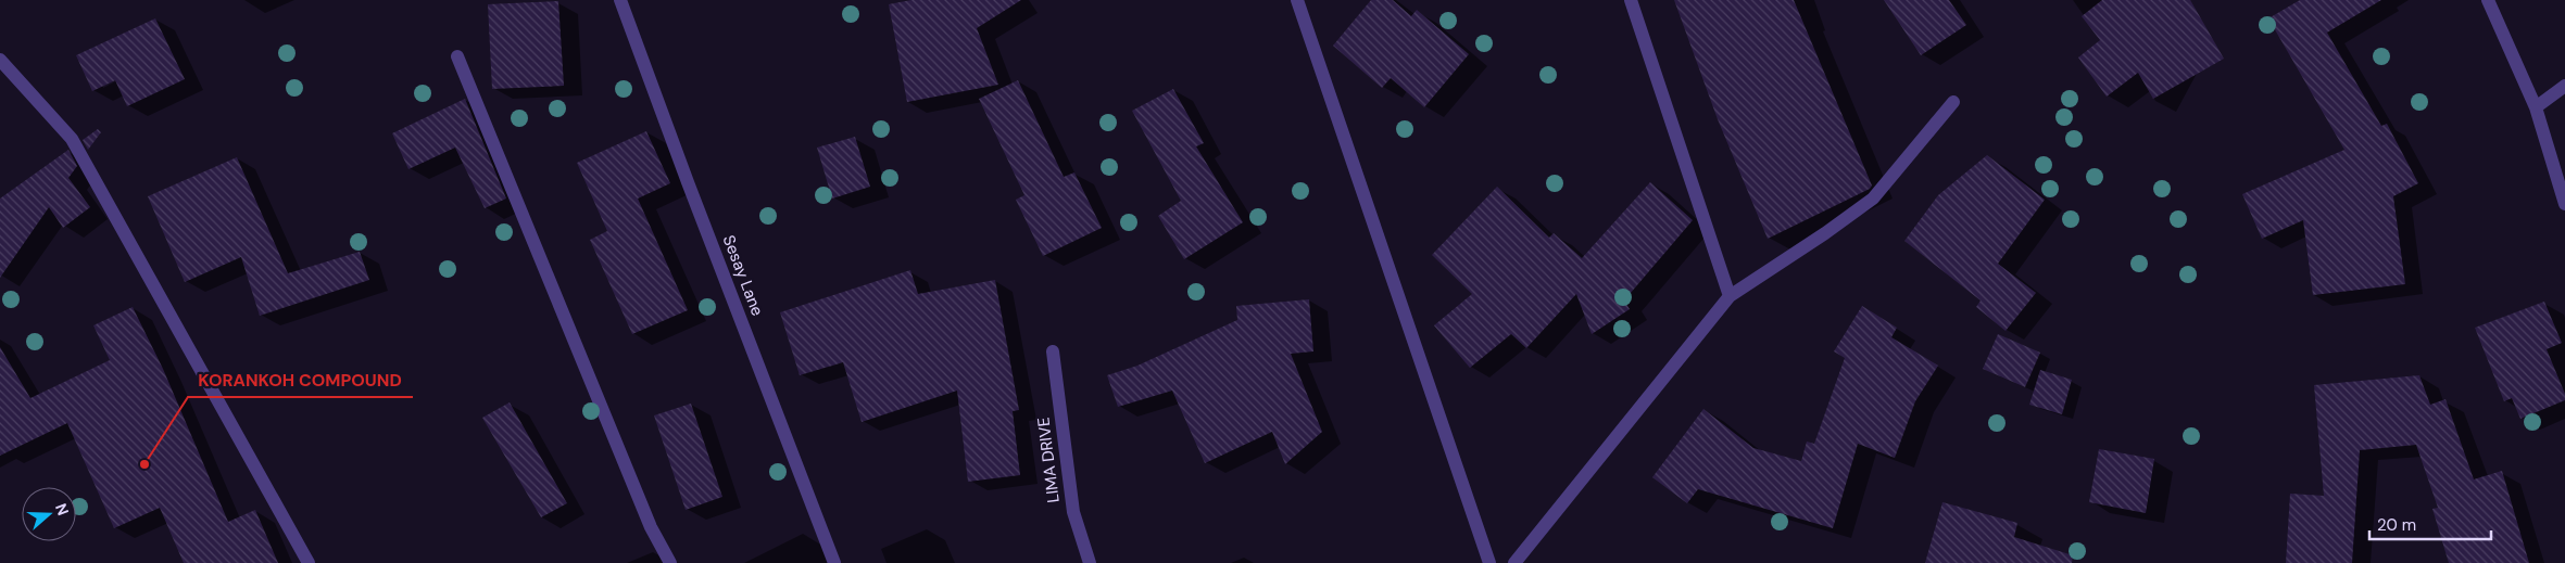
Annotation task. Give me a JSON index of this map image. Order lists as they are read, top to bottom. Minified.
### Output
{"streets":{"street":["Sesay Lane","LIMA DRIVE"]},"places":["KORANKOH COMPOUND"],"scale_bar":"20 m","north":"right"}
